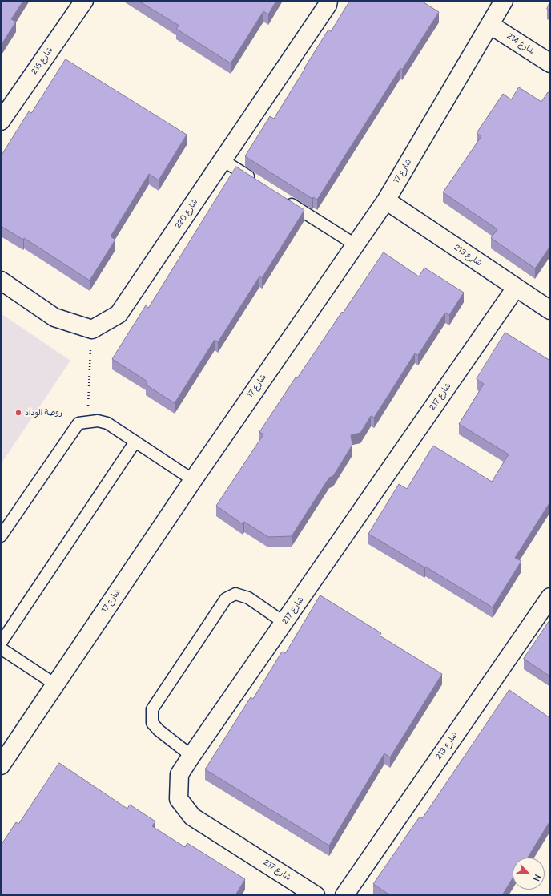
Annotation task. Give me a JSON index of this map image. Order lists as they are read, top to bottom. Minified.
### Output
{"streets":{"street":["شارع 214","شارع 218","شارع 17","شارع 220","شارع 213","شارع 217"]},"crossings":[["شارع 214","شارع 17"],["شارع 17","شارع 213"],["شارع 213","شارع 217"]],"places":["روضة الوداد"],"north":"bottom right"}
